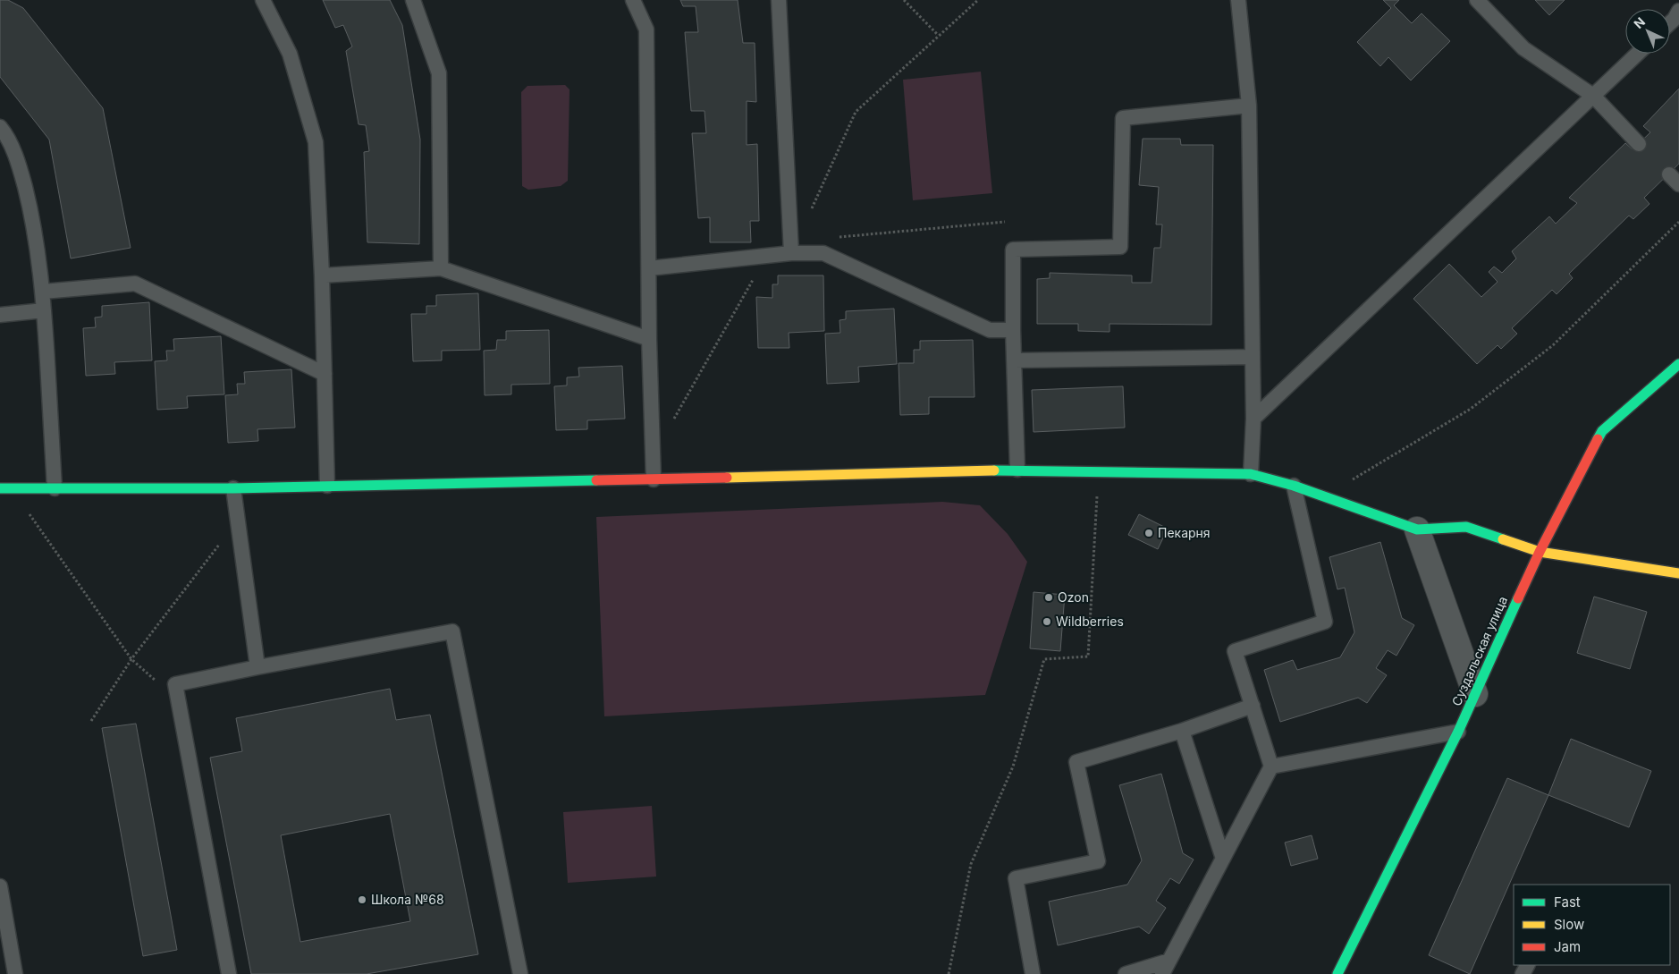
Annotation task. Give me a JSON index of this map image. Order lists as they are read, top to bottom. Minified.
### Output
{"streets":{"street":["Суздальская улица"]},"places":["Пекарня","Ozon","Wildberries","Школа №68"],"legend":["Fast","Slow","Jam"],"north":"top left"}
